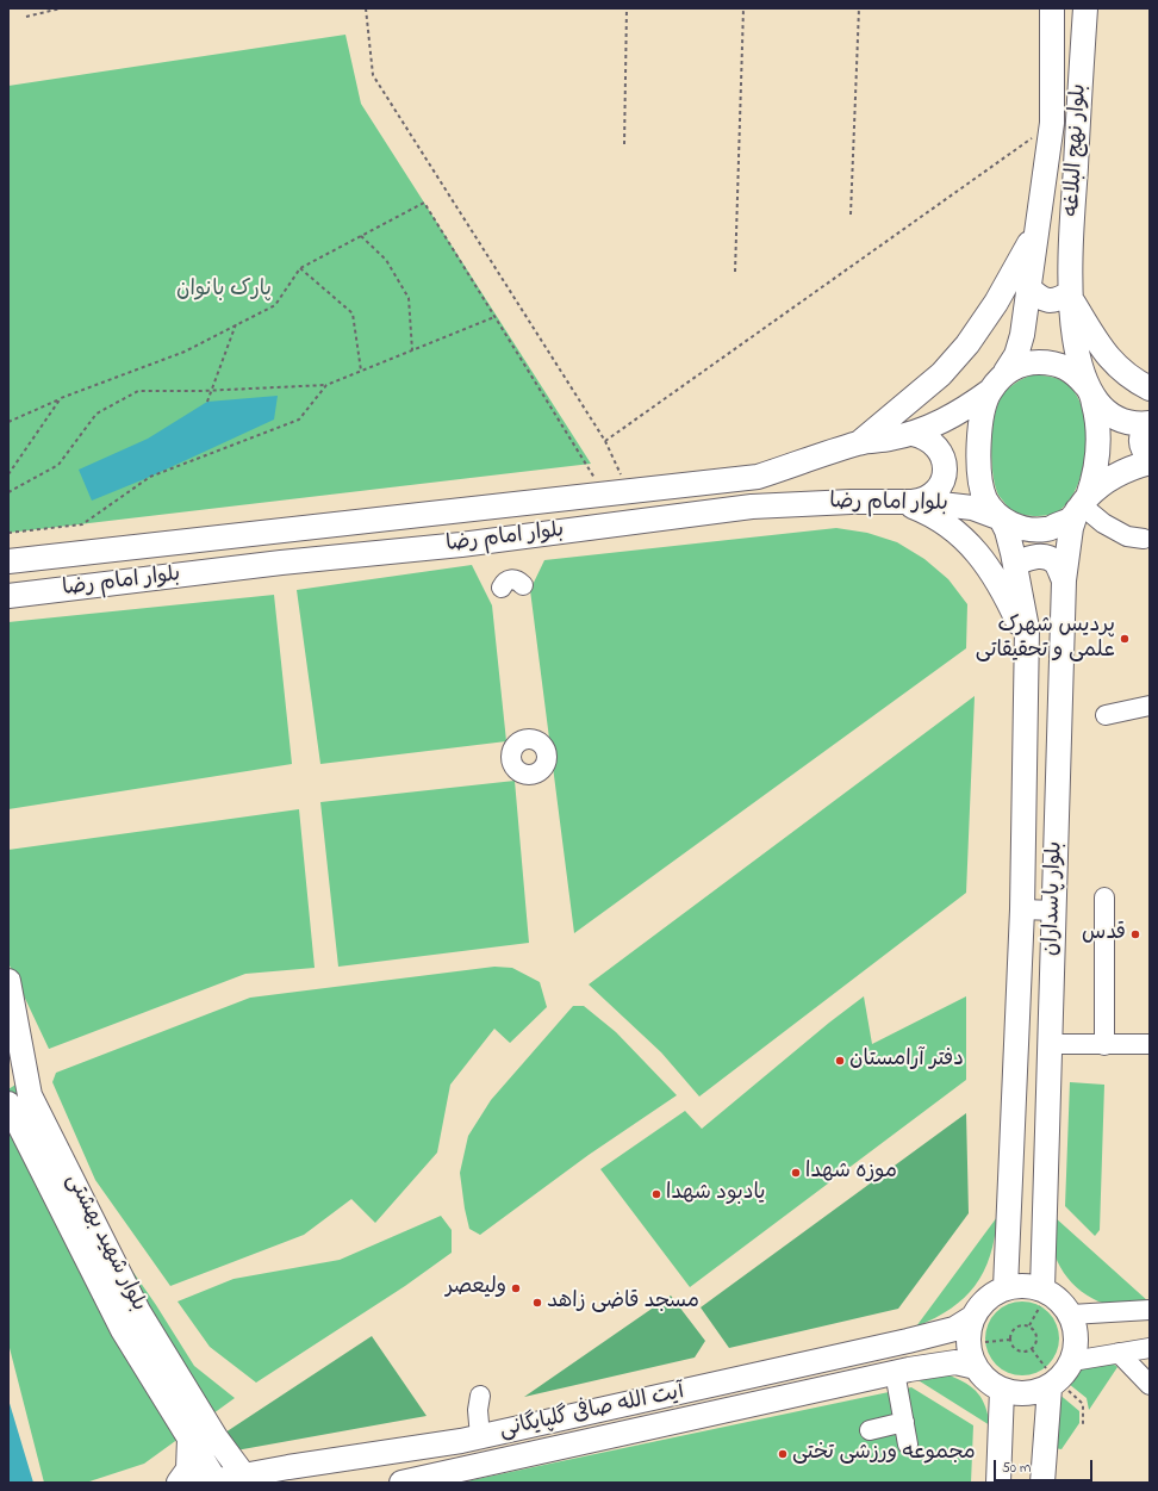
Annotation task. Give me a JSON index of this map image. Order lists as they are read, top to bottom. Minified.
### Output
{"streets":{"main road":["بلوار نهج البلاغه","بلوار امام رضا","بلوار پاسداران","بلوار شهید بهشتی","آیت الله صافی گلپایگانی"]},"crossings":[["بلوار نهج البلاغه","بلوار امام رضا"],["بلوار نهج البلاغه","بلوار پاسداران"],["بلوار امام رضا","بلوار پاسداران"],["بلوار شهید بهشتی","آیت الله صافی گلپایگانی"]],"parks":["پارک بانوان"],"places":["پردیس شهرک علمی و تحقیقاتی","قدس","دفتر آرامستان","موزه شهدا","یادبود شهدا","ولیعصر","مسجد قاضی زاهد","مجموعه ورزشی تختی"],"scale_bar":"50 m"}
